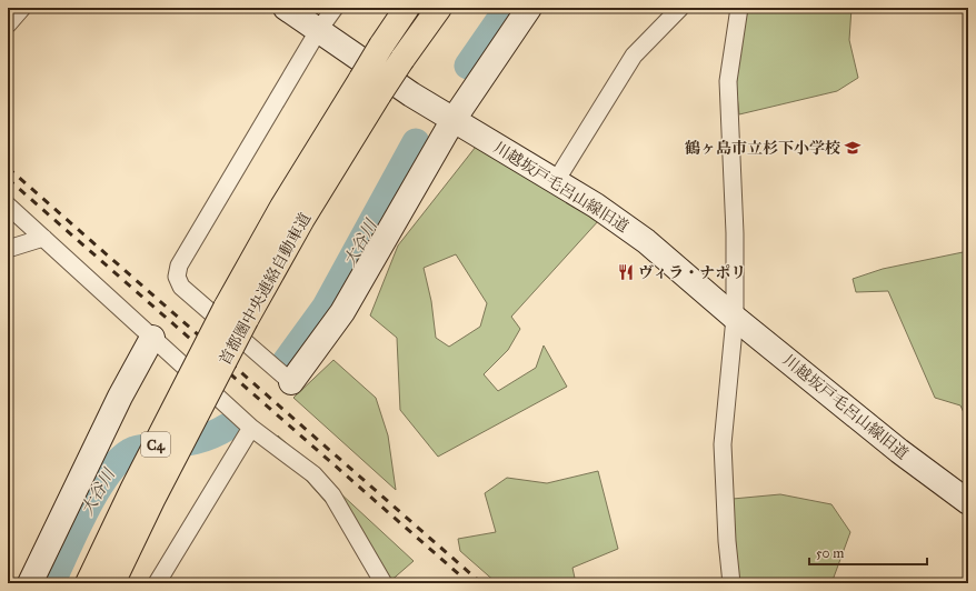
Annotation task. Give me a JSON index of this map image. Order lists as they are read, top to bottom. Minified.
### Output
{"streets":{"highway":["首都圏中央連絡自動車道","C4"],"street":["川越坂戸毛呂山線旧道"]},"water":["大谷川"],"places":{"school or university":["鶴ヶ島市立杉下小学校"],"restaurant":["ヴィラ・ナポリ"]},"scale_bar":"50 m"}
